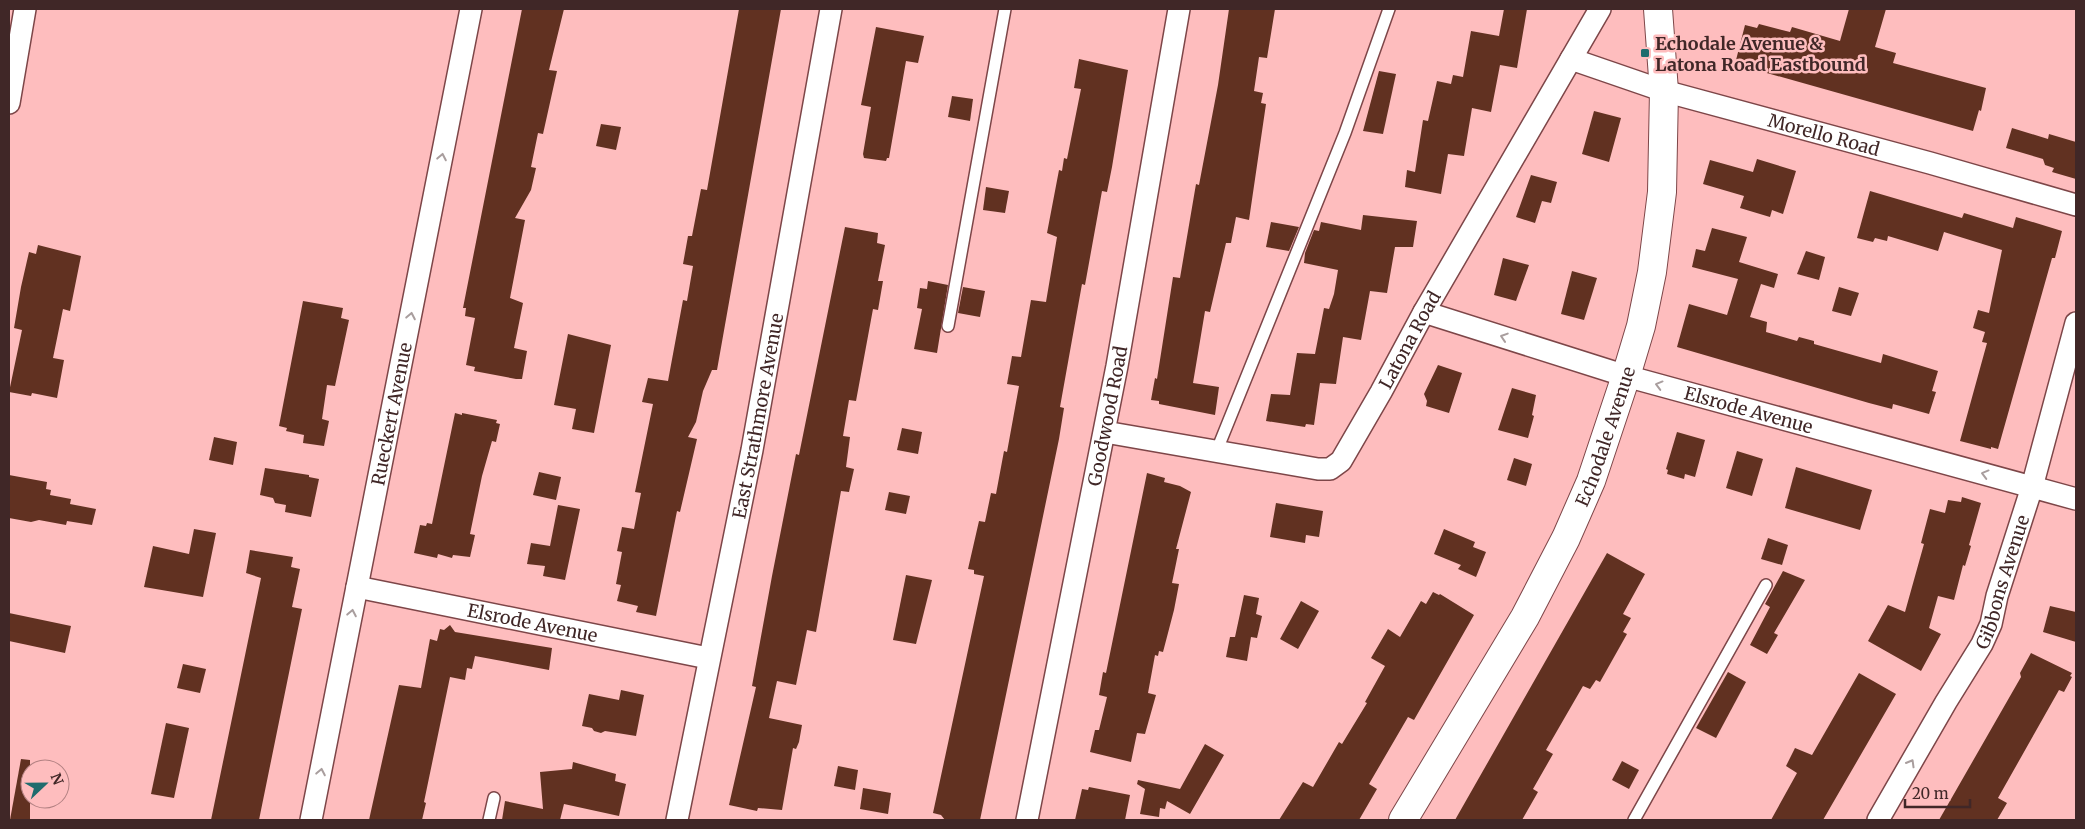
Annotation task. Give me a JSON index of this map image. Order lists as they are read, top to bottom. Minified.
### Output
{"streets":{"main road":["Echodale Avenue"],"street":["Morello Road","Latona Road","Elsrode Avenue","Rueckert Avenue","East Strathmore Avenue","Goodwood Road","Gibbons Avenue"]},"crossings":[["Morello Road","Latona Road"],["Morello Road","Echodale Avenue"],["Latona Road","Elsrode Avenue"],["Latona Road","Goodwood Road"],["Elsrode Avenue","Rueckert Avenue"],["Elsrode Avenue","East Strathmore Avenue"],["Elsrode Avenue","Echodale Avenue"],["Elsrode Avenue","Gibbons Avenue"]],"one_way":["Elsrode Avenue","Rueckert Avenue","Gibbons Avenue"],"places":{"transit":["Echodale Avenue & Latona Road Eastbound"]},"scale_bar":"20 m","north":"right"}
